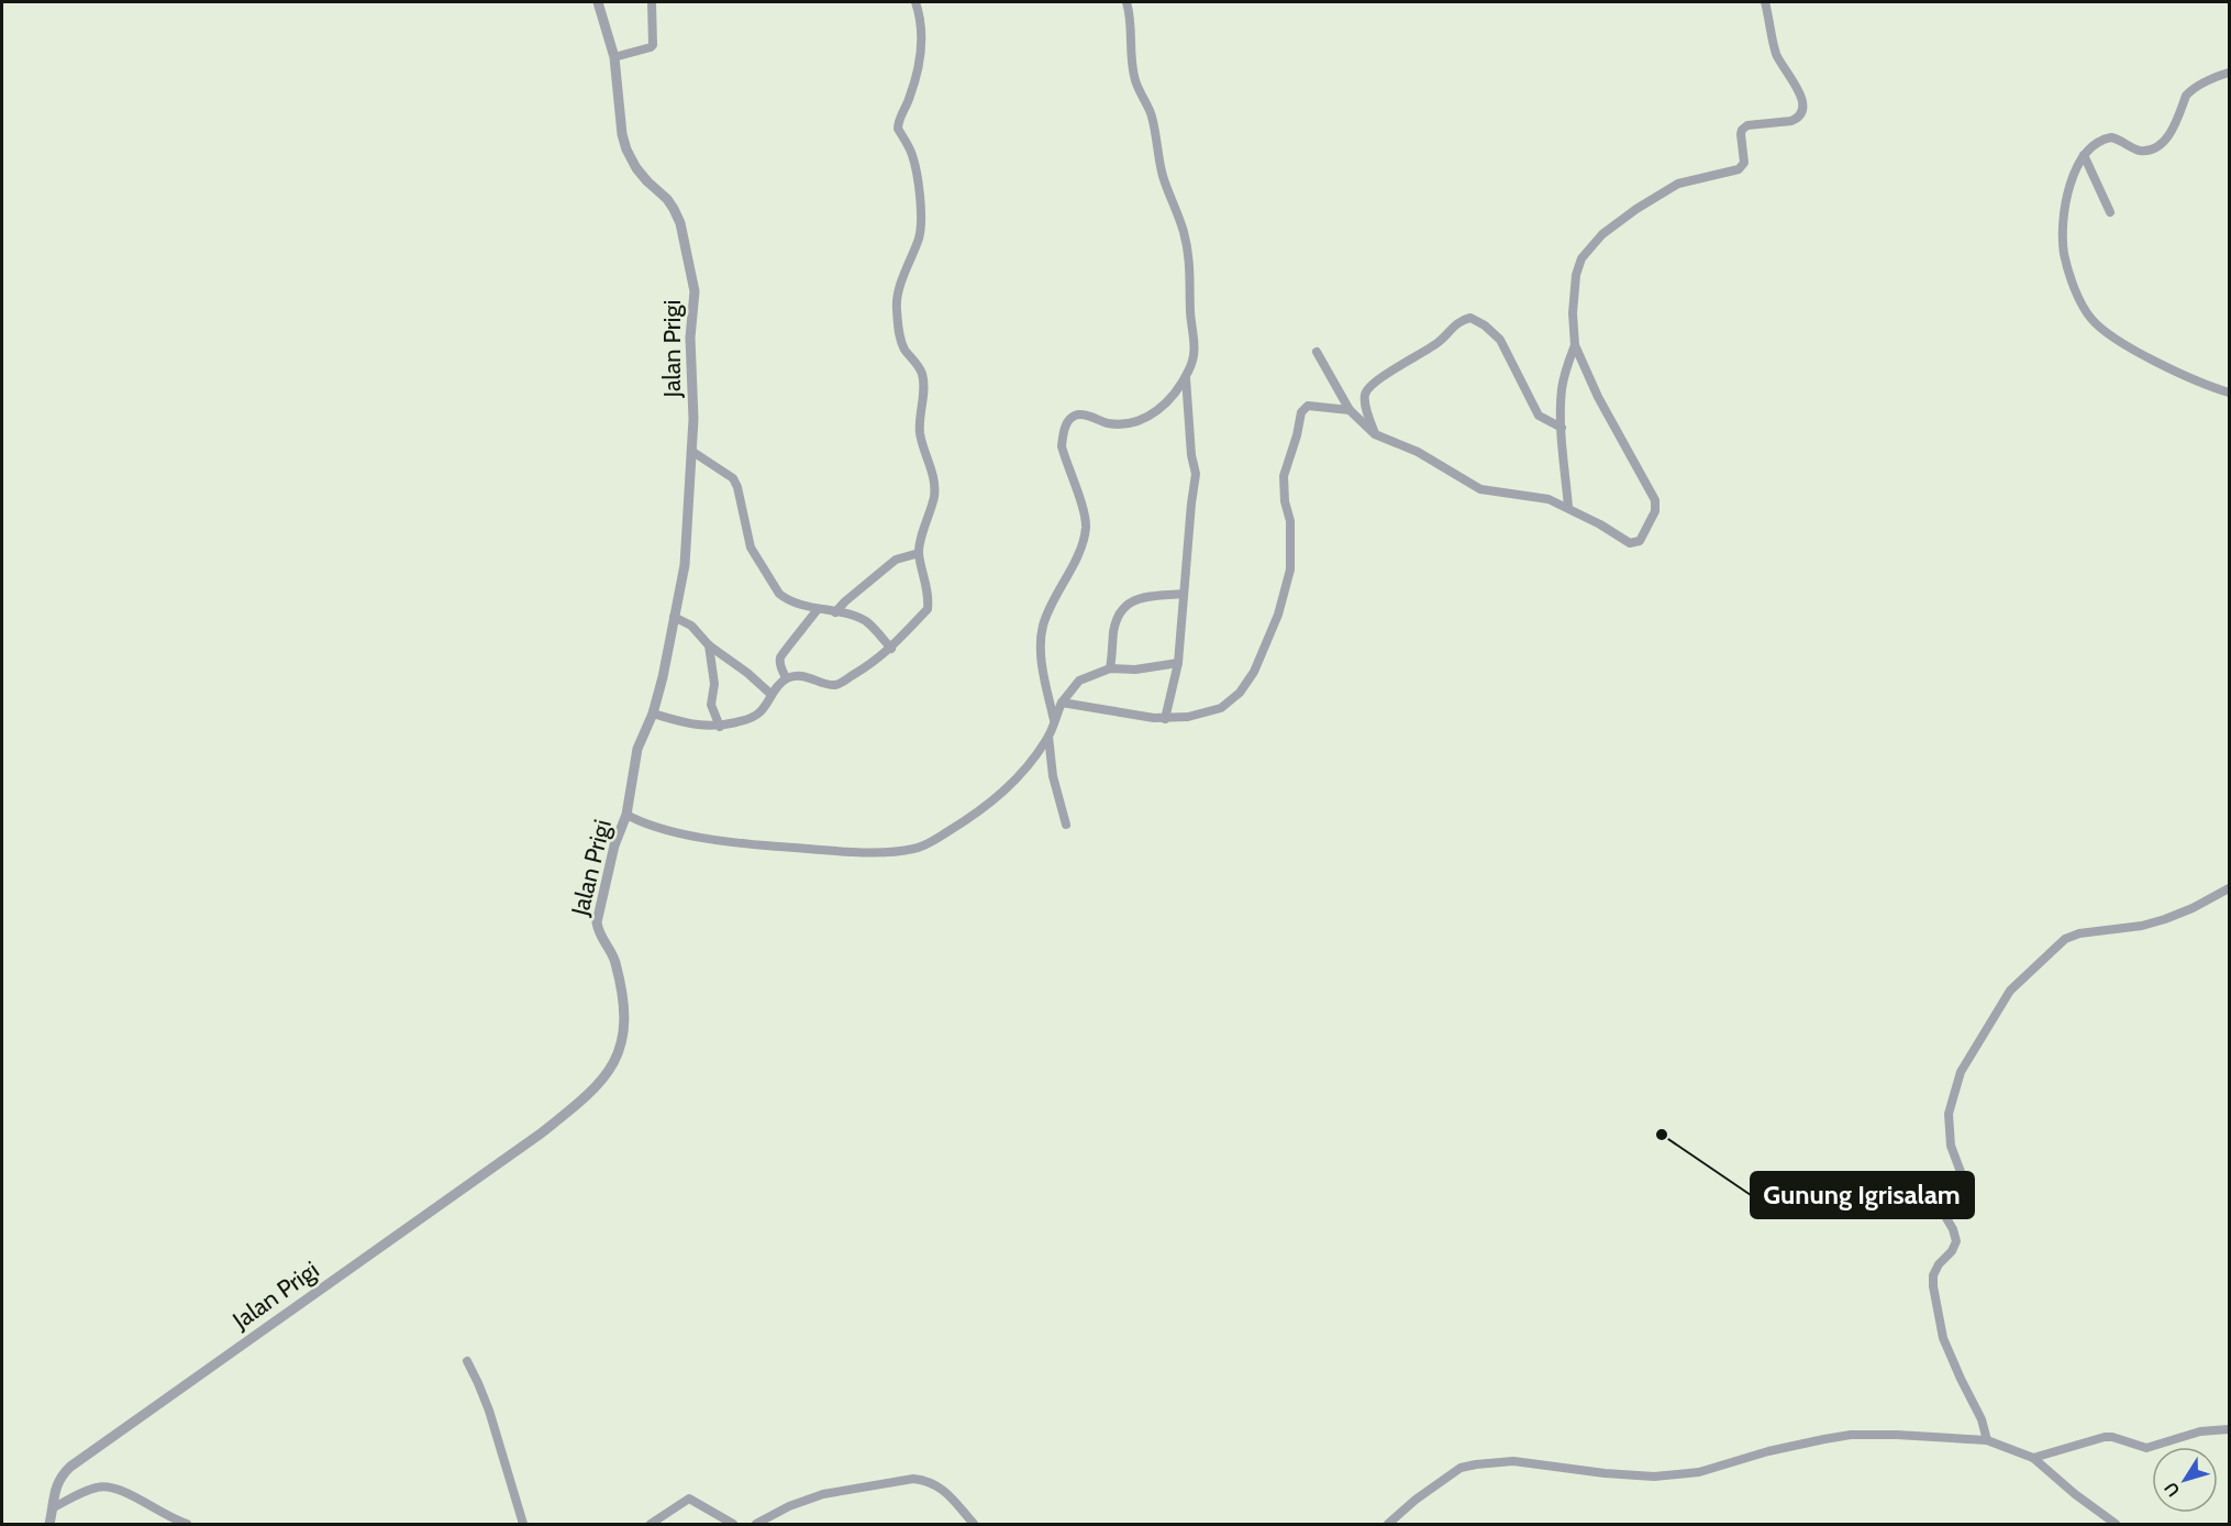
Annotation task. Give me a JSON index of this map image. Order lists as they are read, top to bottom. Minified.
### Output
{"streets":{"street":["Jalan Prigi"]},"places":["Gunung Igrisalam"],"north":"bottom left"}
